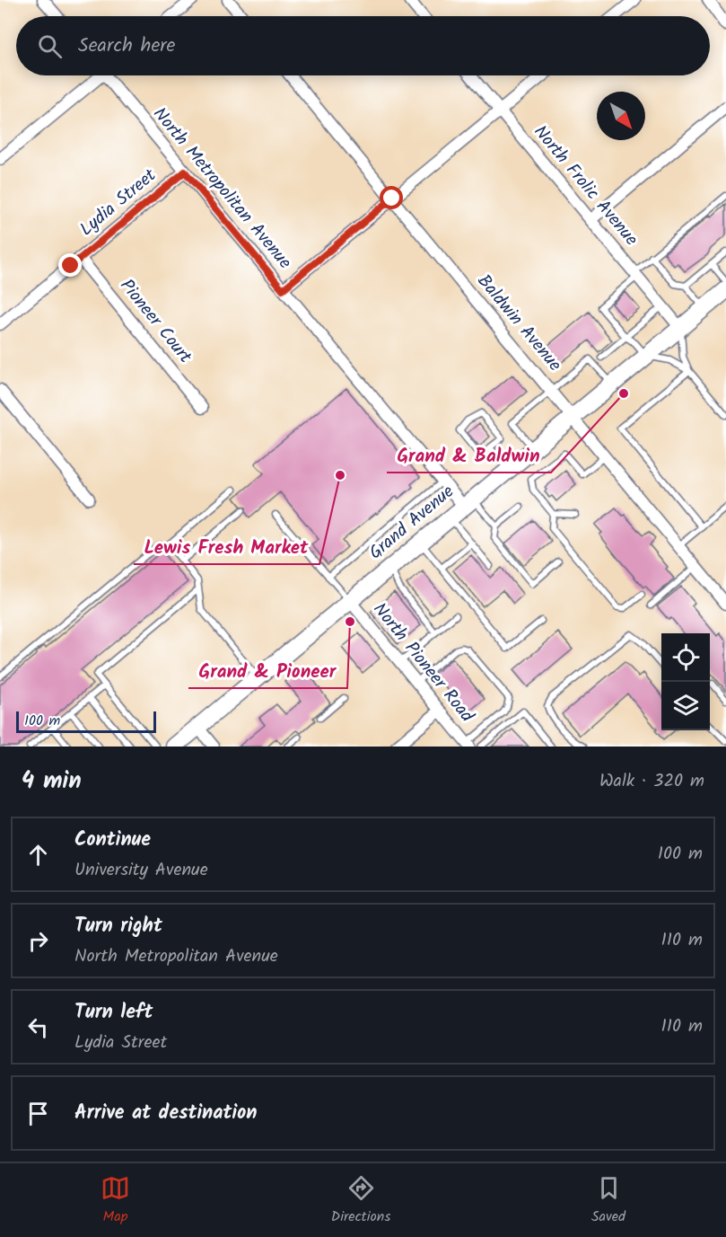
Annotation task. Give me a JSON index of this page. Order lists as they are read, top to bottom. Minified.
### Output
{"streets":{"main road":["Grand Avenue"],"street":["North Frolic Avenue","North Metropolitan Avenue","Lydia Street","Pioneer Court","Baldwin Avenue","North Pioneer Road"]},"crossings":[["North Frolic Avenue","Grand Avenue"],["North Metropolitan Avenue","Lydia Street"],["North Metropolitan Avenue","Grand Avenue"],["Lydia Street","Pioneer Court"],["Baldwin Avenue","Grand Avenue"],["Grand Avenue","North Pioneer Road"]],"places":["Grand & Baldwin","Lewis Fresh Market","Grand & Pioneer"],"scale_bar":"100 m","north":"bottom right","page":{"search":"Search here","scale":"100 m","heading":["4 min","Walk · 320 m"],"list":[["Continue","University Avenue","100 m"],["Turn right","North Metropolitan Avenue","110 m"],["Turn left","Lydia Street","110 m"],"Arrive at destination"],"nav":["Map","Directions","Saved"]}}
